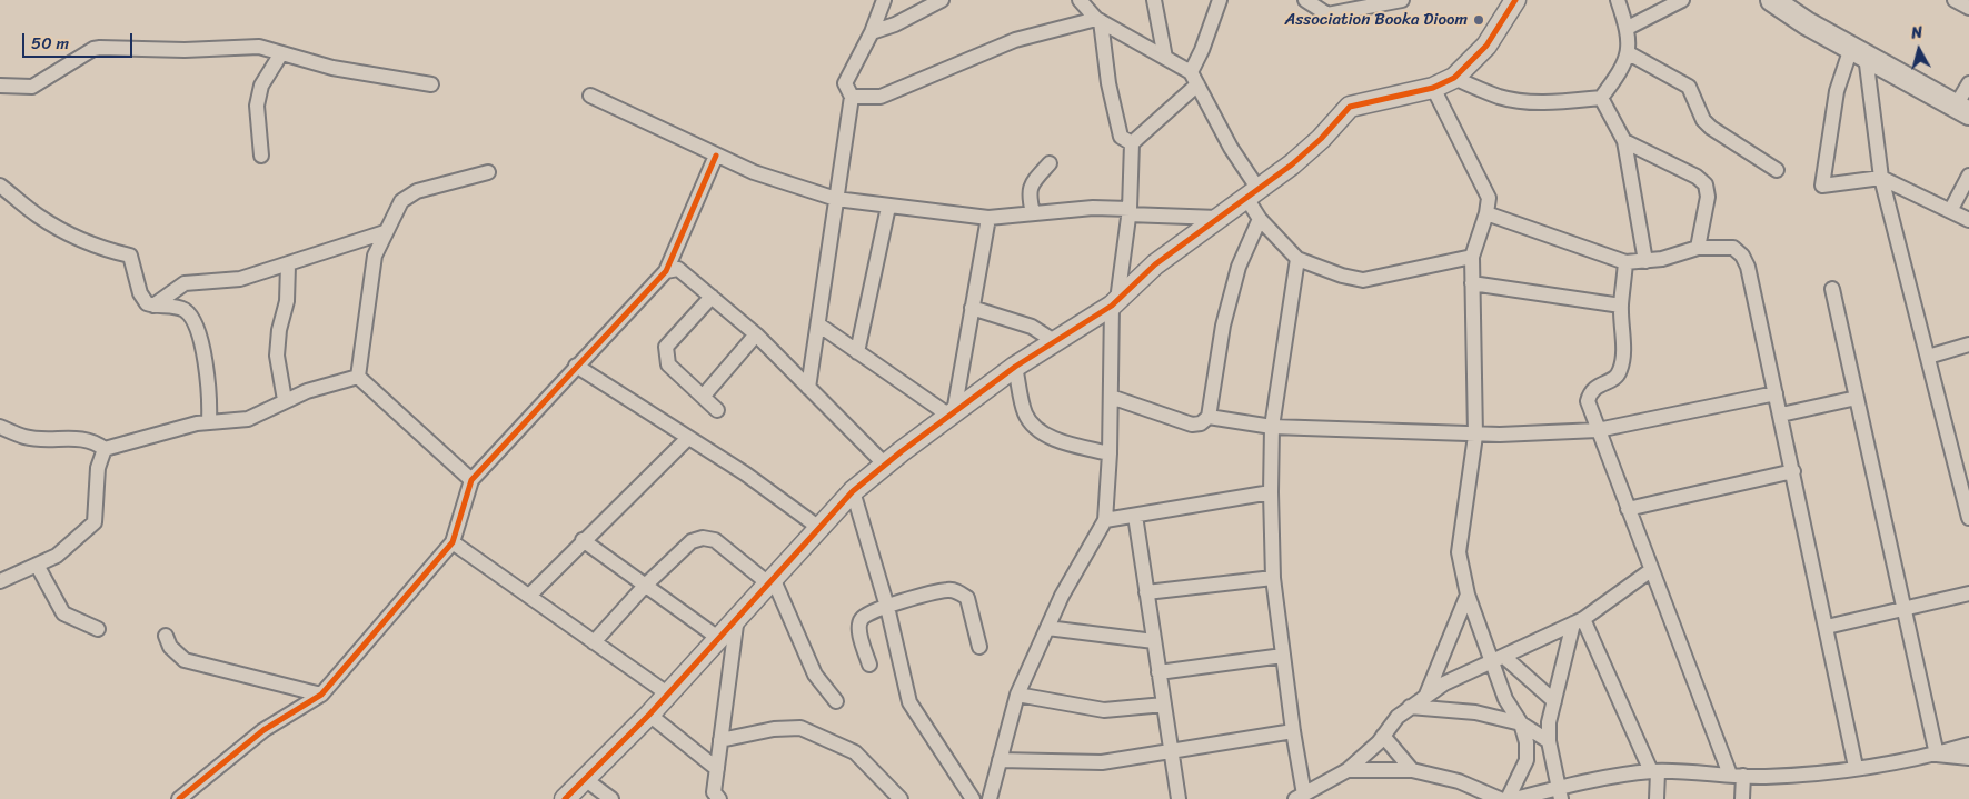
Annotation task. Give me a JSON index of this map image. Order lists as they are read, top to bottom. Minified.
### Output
{"places":["Association Booka Dioom"],"scale_bar":"50 m","north":"top"}
